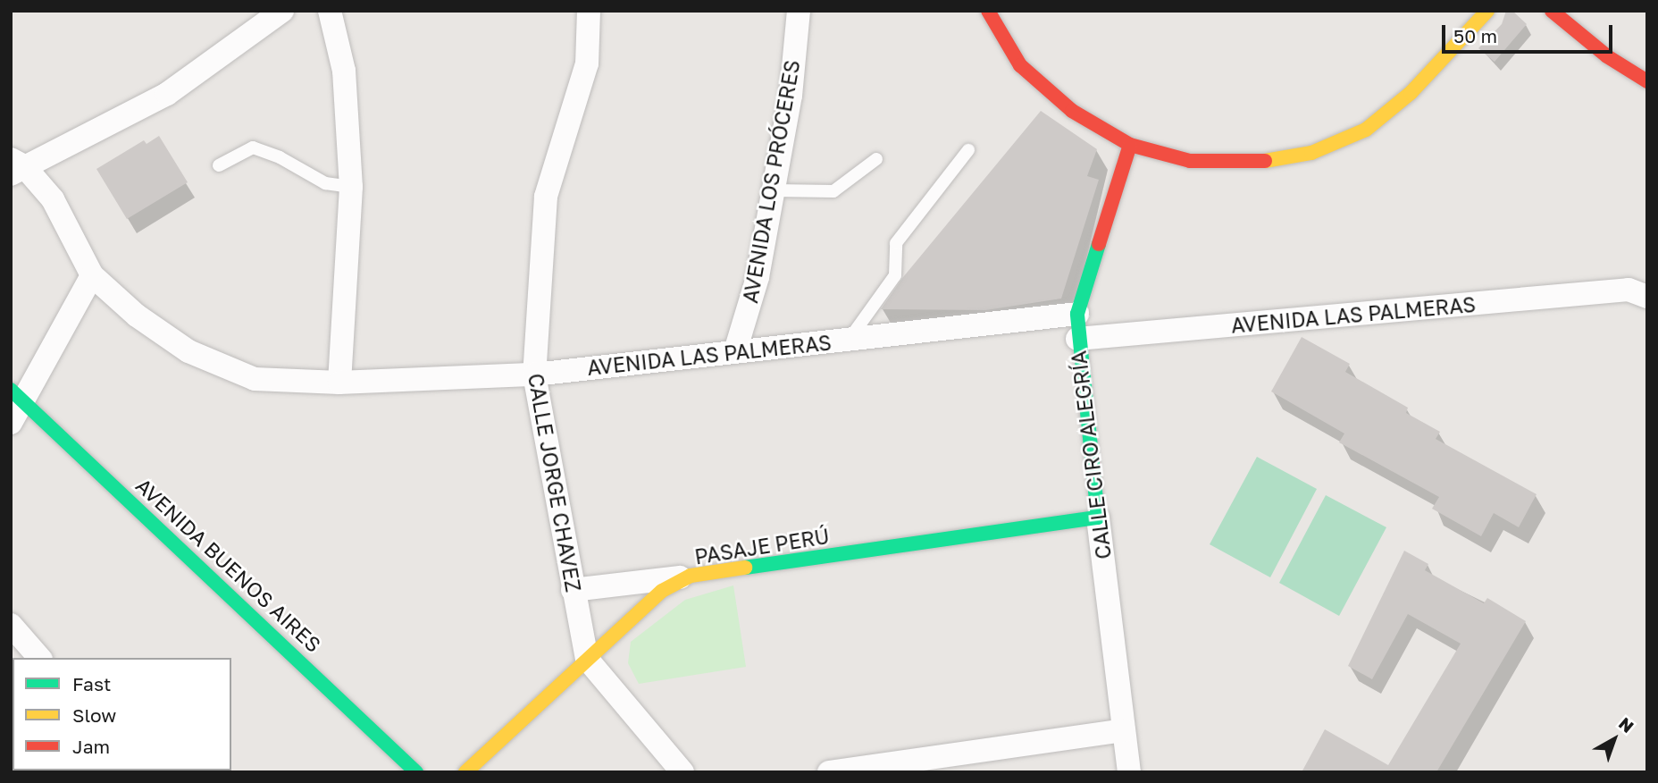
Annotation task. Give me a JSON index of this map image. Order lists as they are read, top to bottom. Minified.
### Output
{"streets":{"street":["AVENIDA LOS PRÓCERES","AVENIDA LAS PALMERAS","CALLE CIRO ALEGRÍA","CALLE JORGE CHAVEZ","PASAJE PERÚ","AVENIDA BUENOS AIRES"]},"crossings":[["AVENIDA LOS PRÓCERES","AVENIDA LAS PALMERAS"],["AVENIDA LAS PALMERAS","CALLE CIRO ALEGRÍA"],["AVENIDA LAS PALMERAS","CALLE JORGE CHAVEZ"],["CALLE CIRO ALEGRÍA","PASAJE PERÚ"],["CALLE JORGE CHAVEZ","PASAJE PERÚ"]],"legend":["Fast","Slow","Jam"],"scale_bar":"50 m","north":"top right"}
